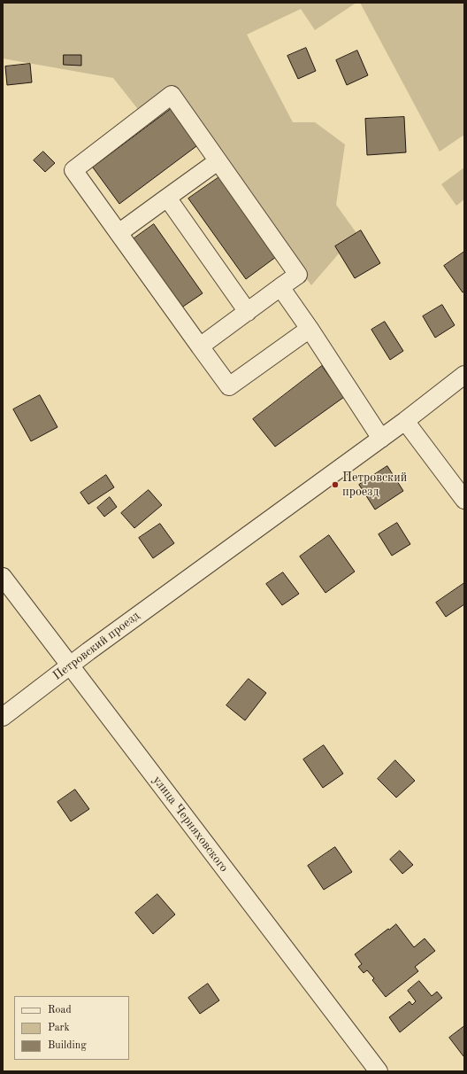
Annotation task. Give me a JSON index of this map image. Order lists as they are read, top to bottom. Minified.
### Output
{"streets":{"street":["Петровский проезд","улица Черняховского"]},"crossings":[["Петровский проезд","улица Черняховского"]],"places":["Петровский проезд"],"legend":["Road","Park","Building"]}
